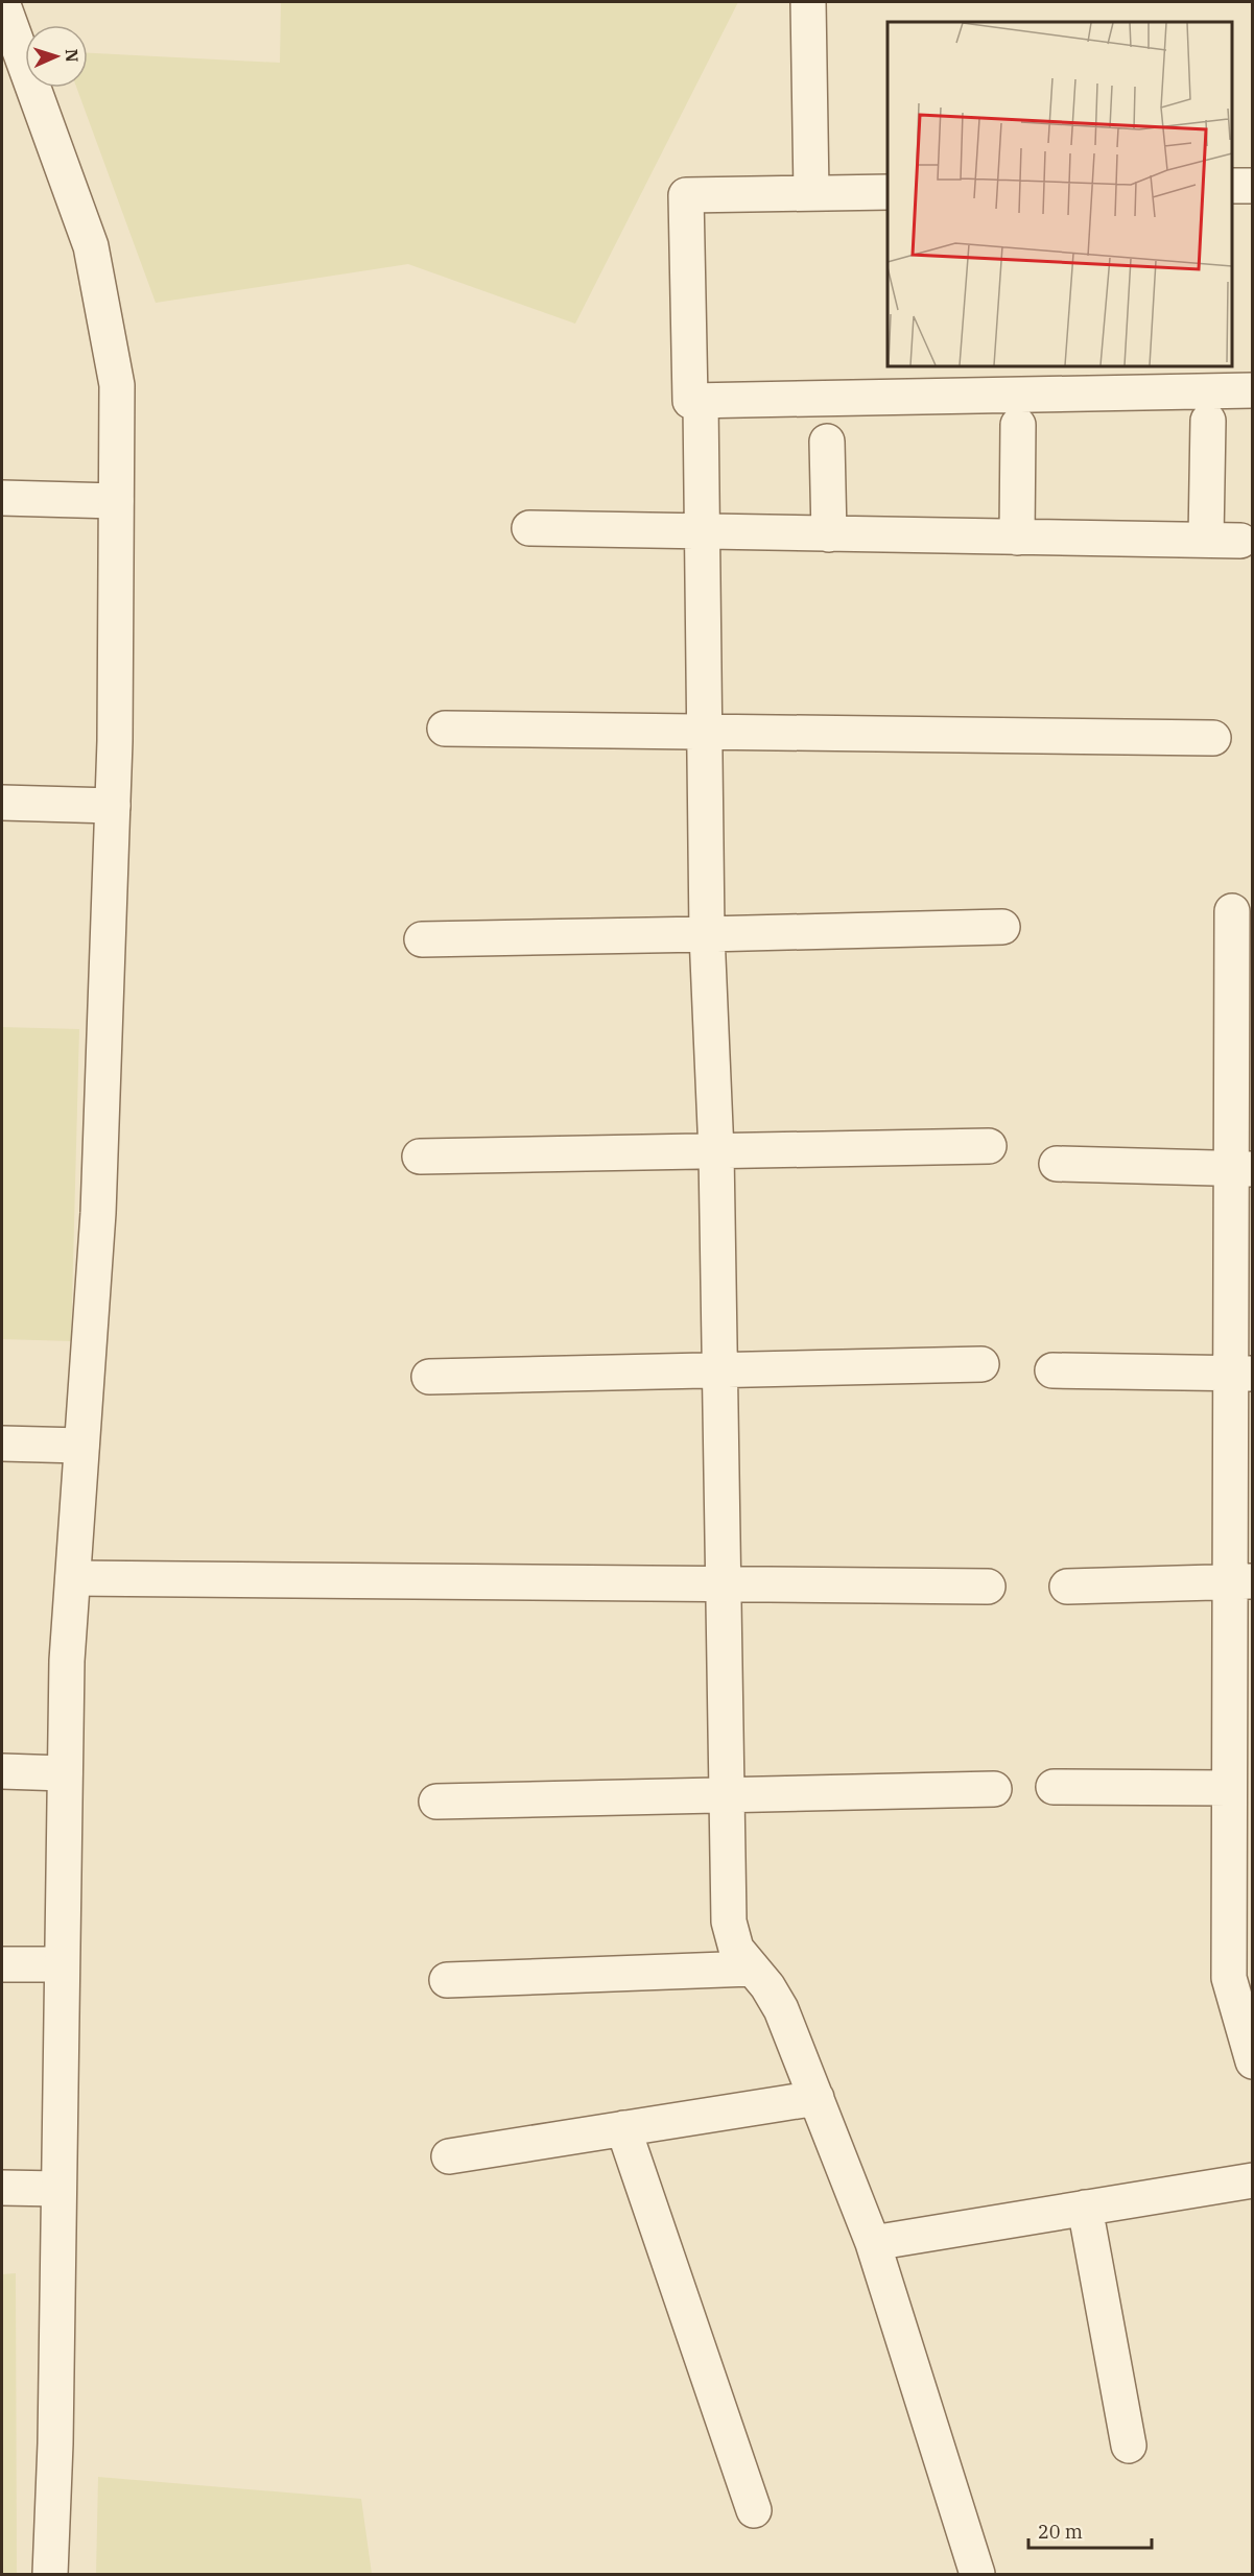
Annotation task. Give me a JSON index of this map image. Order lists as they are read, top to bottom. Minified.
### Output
{"scale_bar":"20 m","north":"right"}
